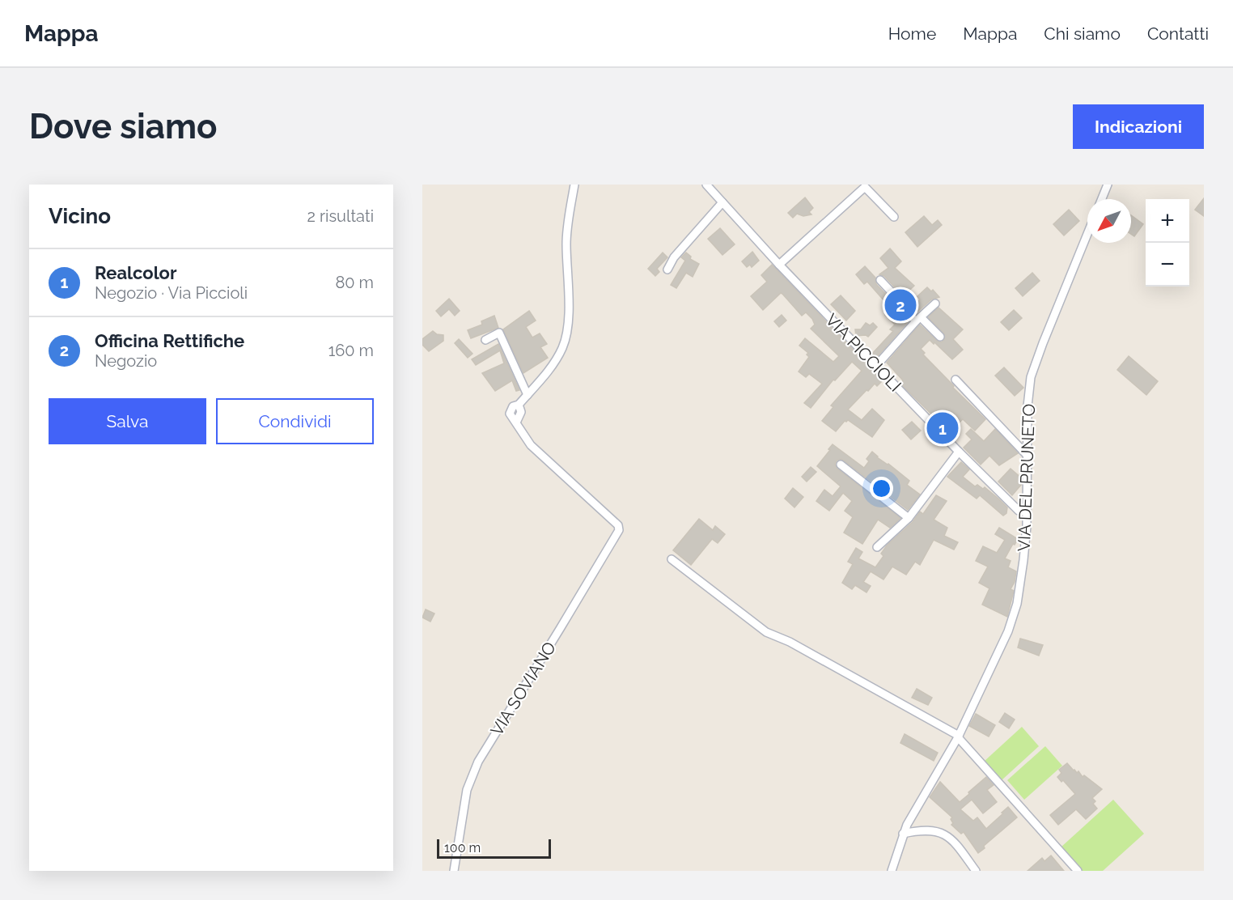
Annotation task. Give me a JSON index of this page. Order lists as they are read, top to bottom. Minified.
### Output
{"streets":{"street":["VIA PICCIOLI","VIA DEL PRUNETO","VIA SOVIANO"]},"crossings":[["VIA PICCIOLI","VIA DEL PRUNETO"]],"scale_bar":"100 m","north":"bottom left","page":{"header":"Mappa","nav":["Home","Mappa","Chi siamo","Contatti"],"buttons":["Indicazioni",["Salva","Condividi"]],"title":"Dove siamo","heading":["Vicino","2 risultati"],"map_buttons":["+","−"],"list":[{"mark":"1","name":"Realcolor","note":"Negozio · Via Piccioli","value":"80 m"},{"mark":"2","name":"Officina Rettifiche","note":"Negozio","value":"160 m"}],"pins":["2","1"],"scale":"100 m"}}
